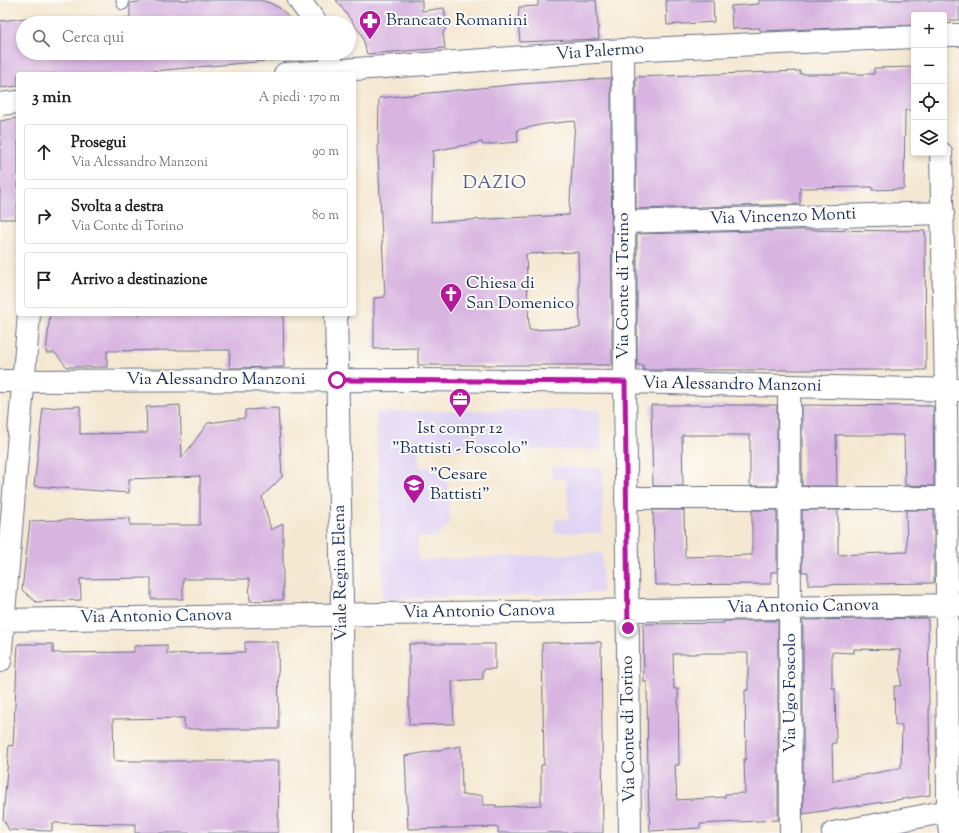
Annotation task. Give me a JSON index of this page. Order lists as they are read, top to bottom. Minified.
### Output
{"streets":{"street":["Via Palermo","Via Vincenzo Monti","Via Conte di Torino","Via Alessandro Manzoni","Viale Regina Elena","Via Antonio Canova","Via Ugo Foscolo"]},"crossings":[["Via Palermo","Via Conte di Torino"],["Via Vincenzo Monti","Via Conte di Torino"],["Via Conte di Torino","Via Alessandro Manzoni"],["Via Conte di Torino","Via Antonio Canova"],["Via Alessandro Manzoni","Viale Regina Elena"],["Via Alessandro Manzoni","Via Ugo Foscolo"],["Viale Regina Elena","Via Antonio Canova"],["Via Antonio Canova","Via Ugo Foscolo"]],"districts":["DAZIO"],"places":{"pharmacy":["Brancato Romanini"],"church":["Chiesa di San Domenico"],"office":["Ist compr 12 \"Battisti - Foscolo\""],"school or university":["\"Cesare Battisti\""]},"page":{"map_buttons":["+","−"],"search":"Cerca qui","heading":["3 min","A piedi · 170 m"],"list":[["Prosegui","Via Alessandro Manzoni","90 m"],["Svolta a destra","Via Conte di Torino","80 m"],"Arrivo a destinazione"]}}
